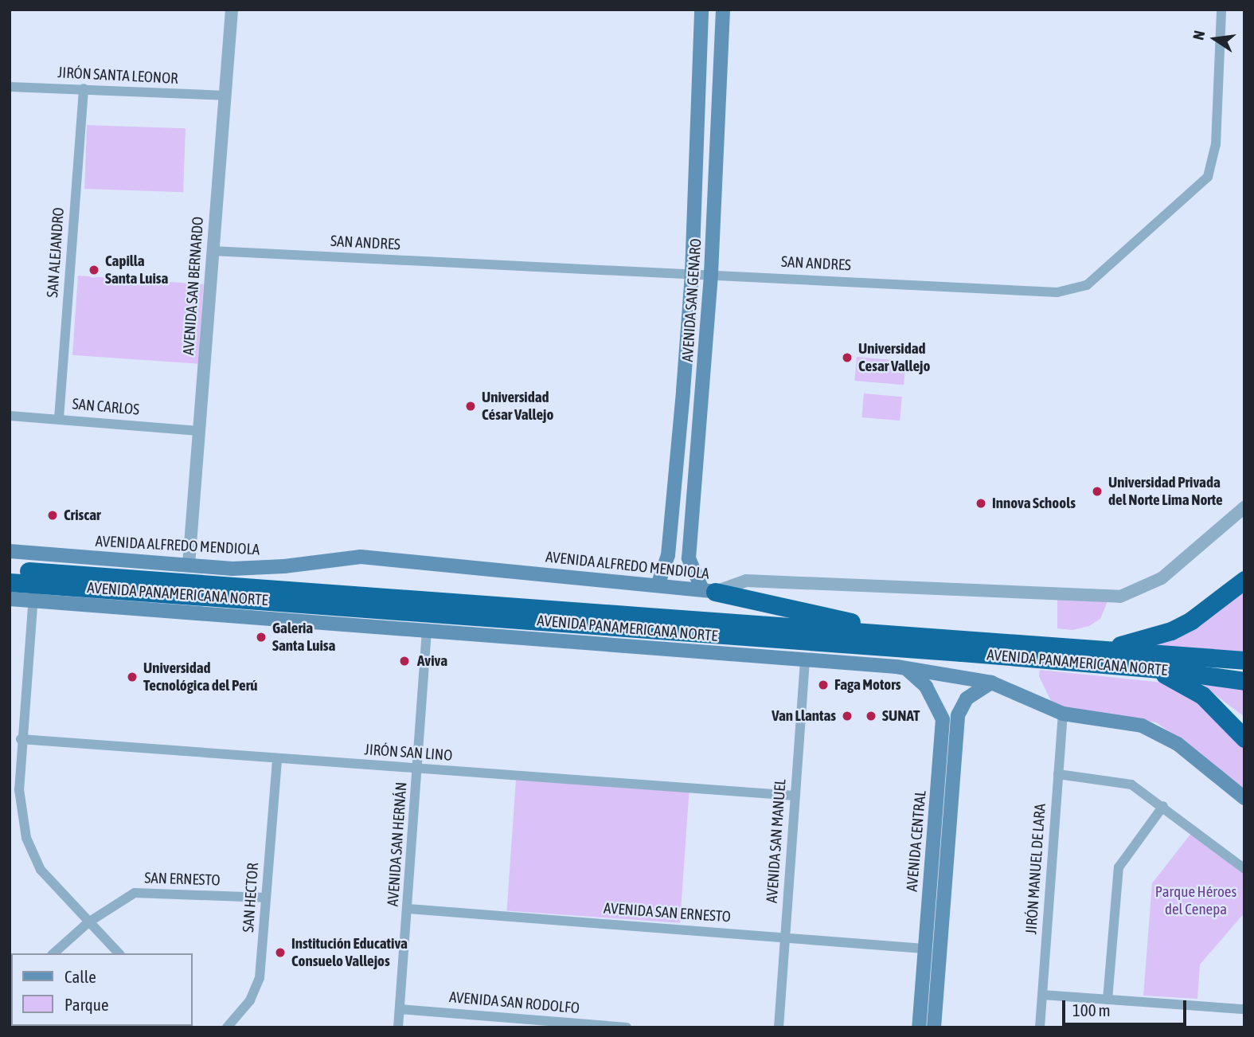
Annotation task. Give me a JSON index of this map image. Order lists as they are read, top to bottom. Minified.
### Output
{"streets":{"highway":["AVENIDA PANAMERICANA NORTE"],"main road":["AVENIDA SAN GENARO","AVENIDA ALFREDO MENDIOLA","AVENIDA CENTRAL"],"street":["JIRÓN SANTA LEONOR","SAN ANDRES","SAN ALEJANDRO","AVENIDA SAN BERNARDO","SAN CARLOS","JIRÓN SAN LINO","AVENIDA SAN MANUEL","AVENIDA SAN HERNÁN","JIRÓN MANUEL DE LARA","SAN ERNESTO","SAN HECTOR","AVENIDA SAN ERNESTO","AVENIDA SAN RODOLFO"]},"crossings":[["JIRÓN SANTA LEONOR","SAN ALEJANDRO"],["JIRÓN SANTA LEONOR","AVENIDA SAN BERNARDO"],["SAN ANDRES","AVENIDA SAN BERNARDO"],["SAN ANDRES","AVENIDA SAN GENARO"],["SAN ALEJANDRO","SAN CARLOS"],["AVENIDA SAN BERNARDO","SAN CARLOS"],["AVENIDA SAN BERNARDO","AVENIDA ALFREDO MENDIOLA"],["AVENIDA SAN GENARO","AVENIDA ALFREDO MENDIOLA"],["JIRÓN SAN LINO","AVENIDA SAN MANUEL"],["JIRÓN SAN LINO","AVENIDA SAN HERNÁN"],["JIRÓN SAN LINO","SAN HECTOR"],["AVENIDA SAN MANUEL","AVENIDA SAN ERNESTO"],["AVENIDA CENTRAL","AVENIDA SAN ERNESTO"],["AVENIDA SAN HERNÁN","AVENIDA SAN ERNESTO"],["AVENIDA SAN HERNÁN","AVENIDA SAN RODOLFO"],["SAN ERNESTO","SAN HECTOR"]],"parks":["Parque Héroes del Cenepa"],"places":["Capilla Santa Luisa","Universidad Cesar Vallejo","Universidad César Vallejo","Universidad Privada del Norte Lima Norte","Innova Schools","Criscar","Galeria Santa Luisa","Aviva","Universidad Tecnológica del Perú","Faga Motors","Van Llantas","SUNAT","Institución Educativa Consuelo Vallejos"],"legend":["Calle","Parque"],"scale_bar":"100 m","north":"left"}
